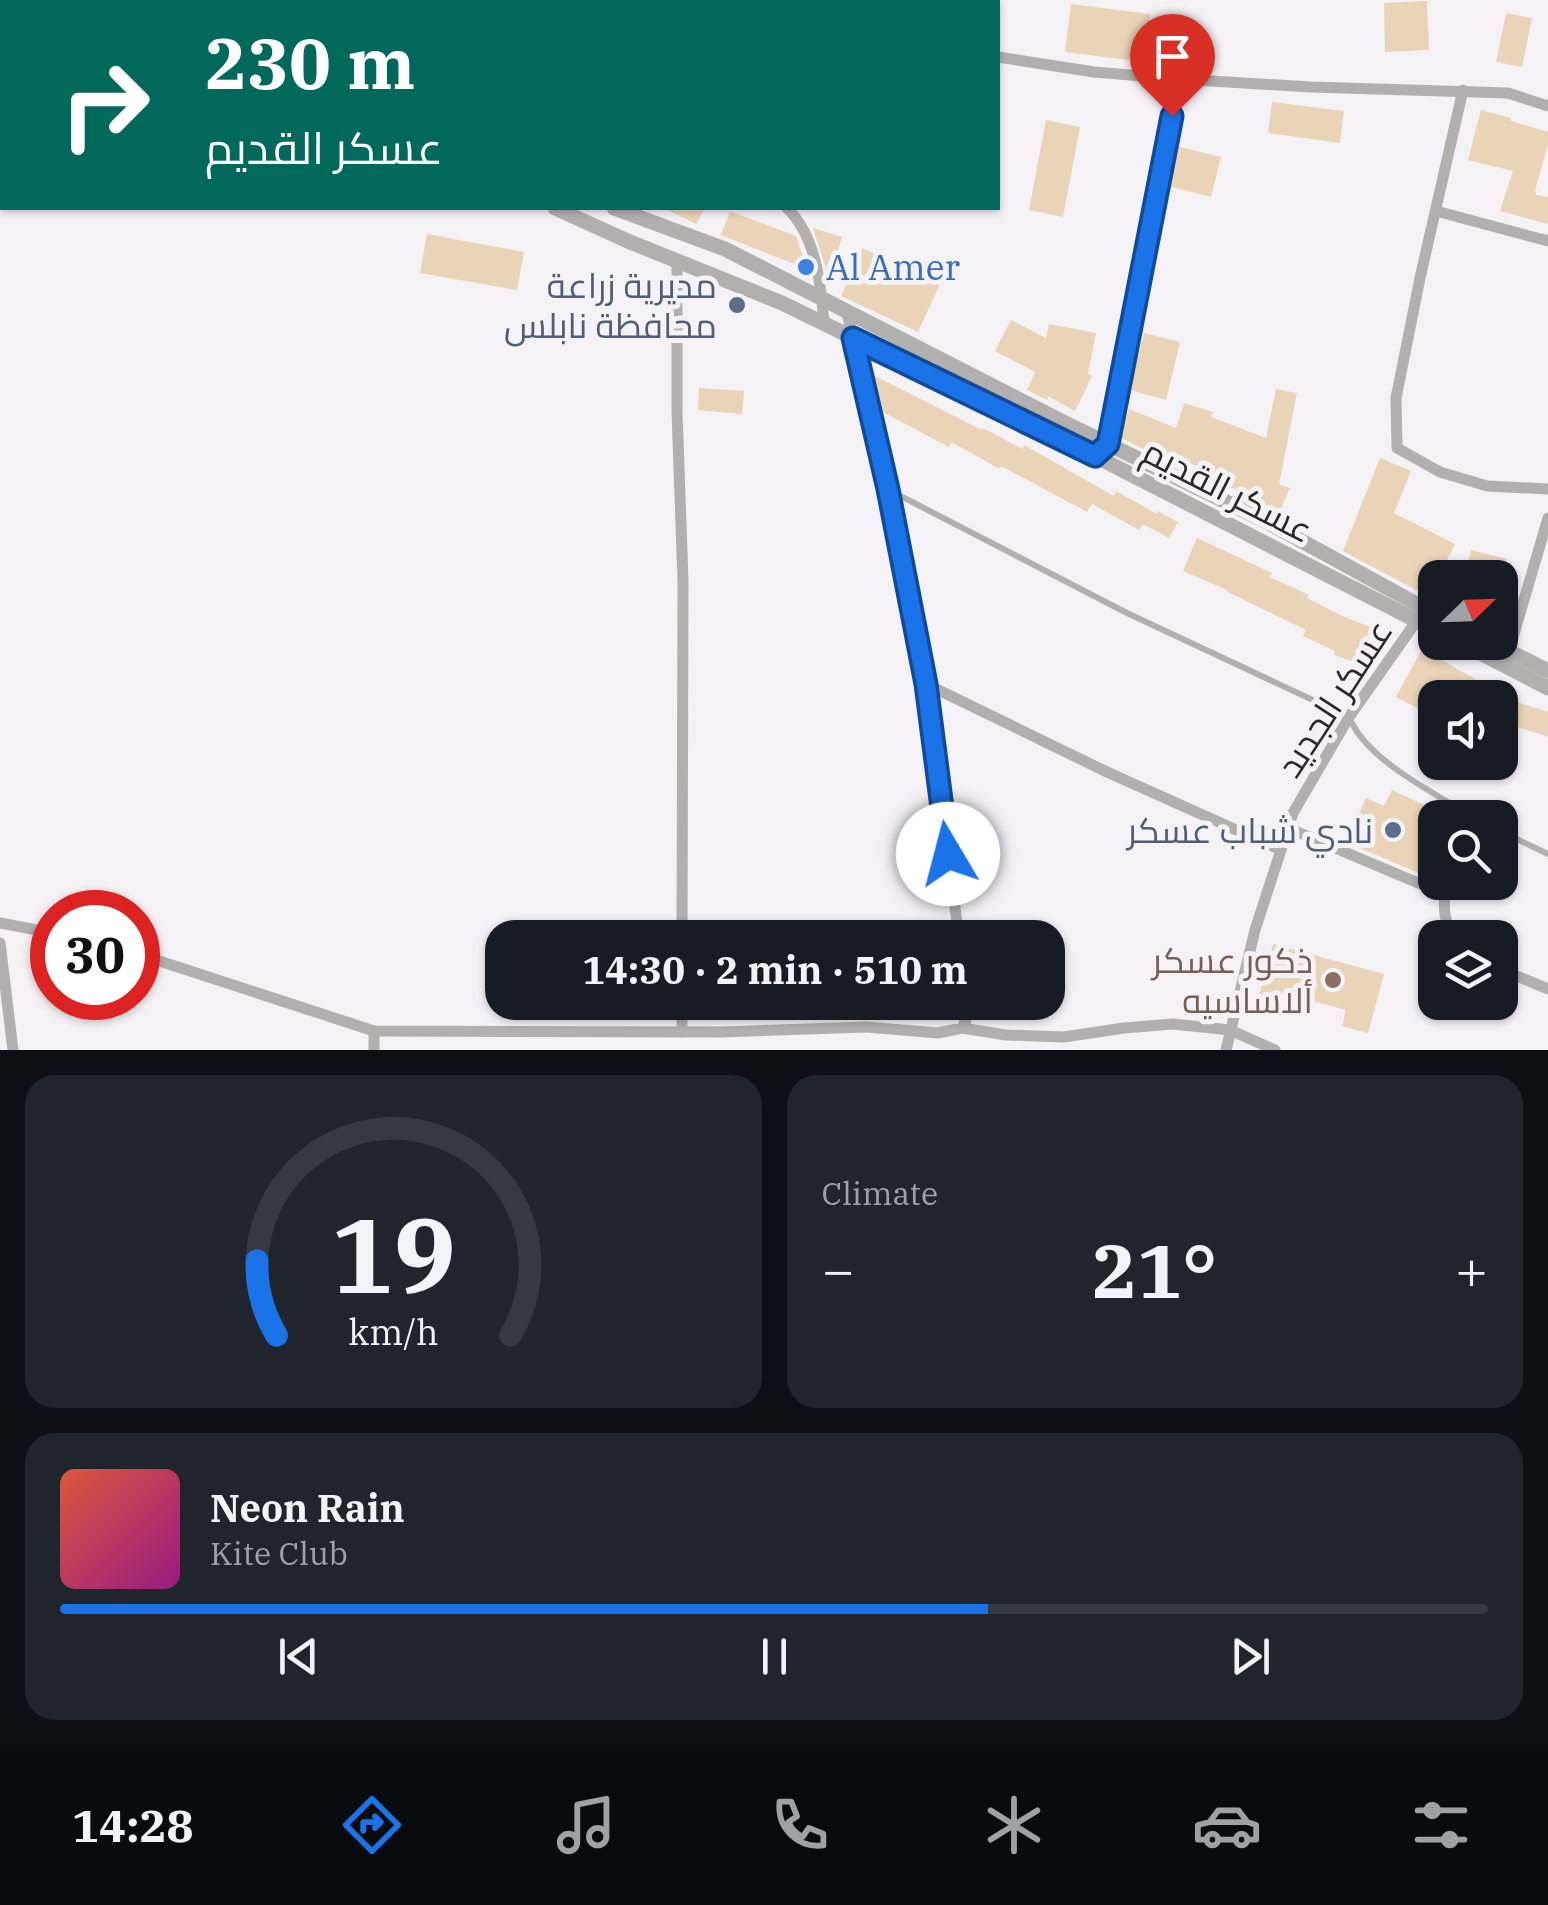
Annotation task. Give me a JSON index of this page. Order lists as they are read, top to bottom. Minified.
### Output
{"streets":{"street":["عسكر القديم","عسكر الجديد"]},"places":["Al Amer","مديرية زراعة محافظة نابلس","نادي شباب عسكر","ذكور عسكر ألاساسيه"],"north":"top right","page":{"turn":["230 m","عسكر القديم"],"limit":"30","trip":"14:30 · 2 min · 510 m","tile":"Climate","heat":["−","21°","+"],"song":["Neon Rain","Kite Club"],"tabs":"14:28","gauge":["19","km/h"]}}
